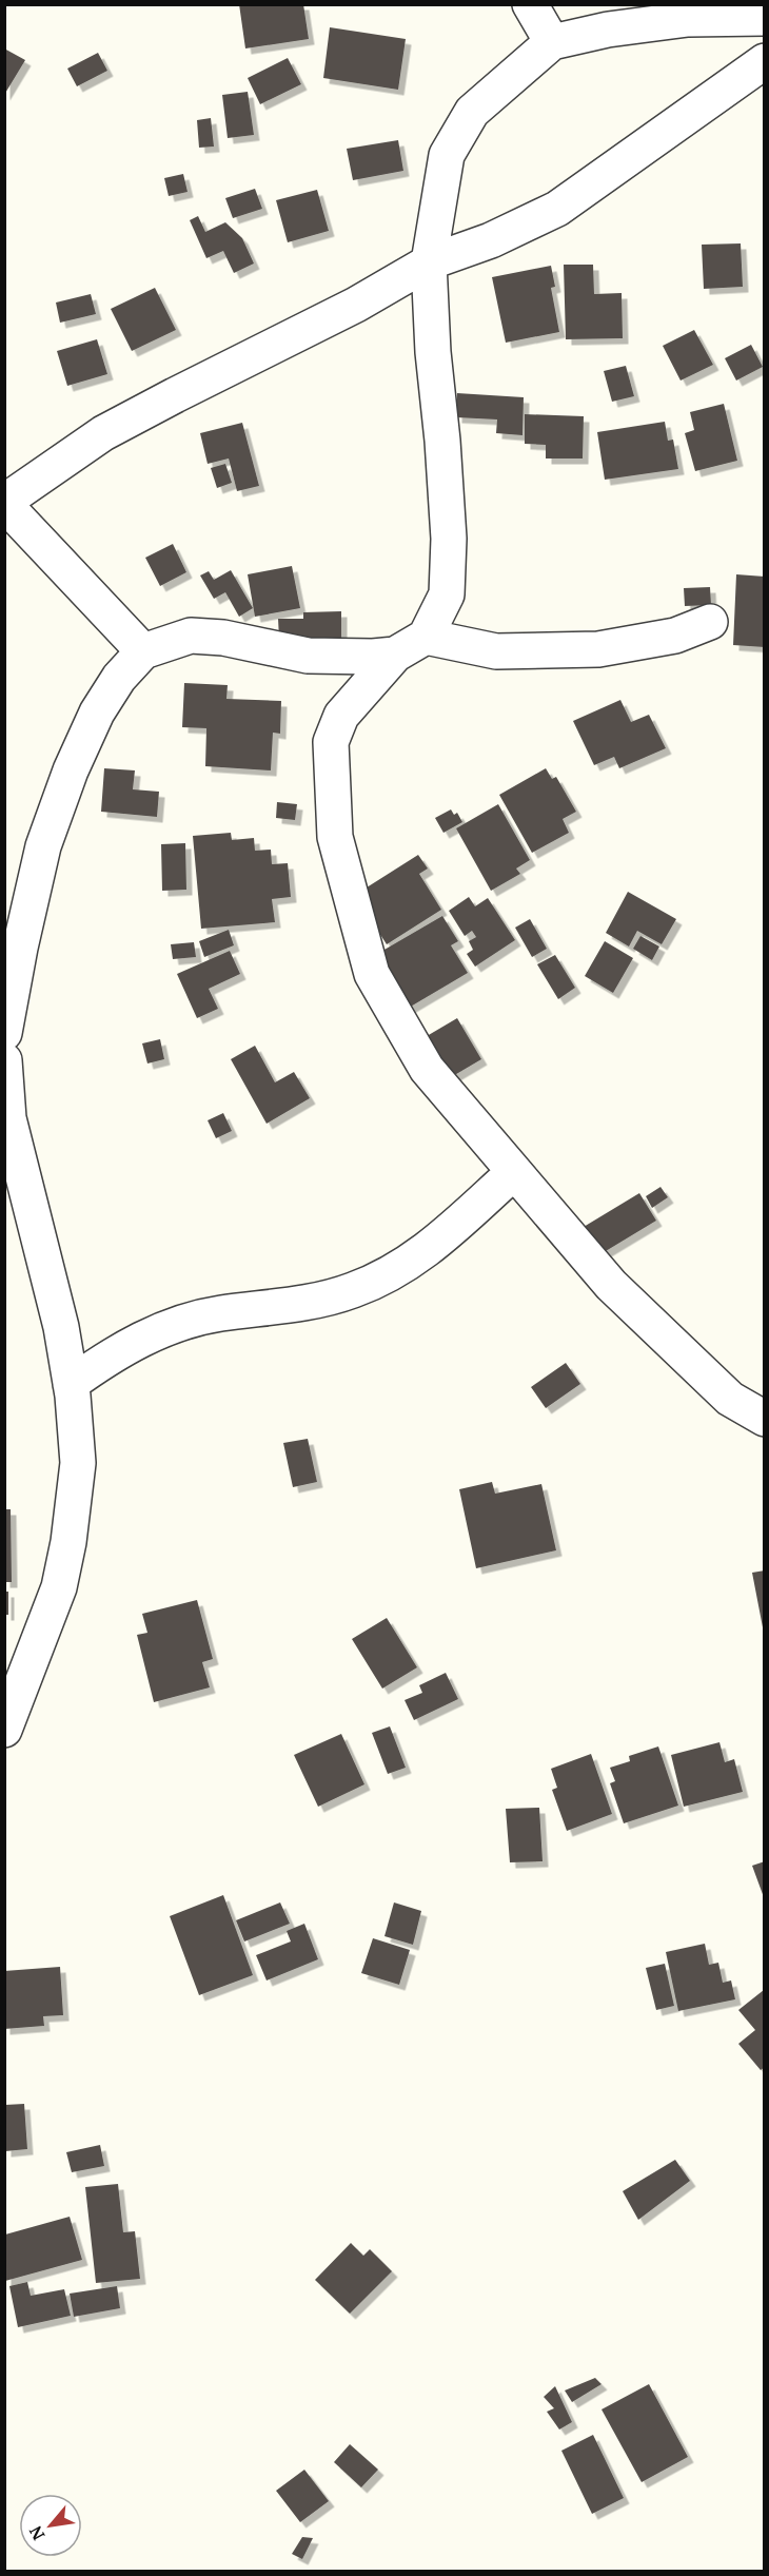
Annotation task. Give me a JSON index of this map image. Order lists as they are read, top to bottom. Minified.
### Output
{"north":"bottom left"}
